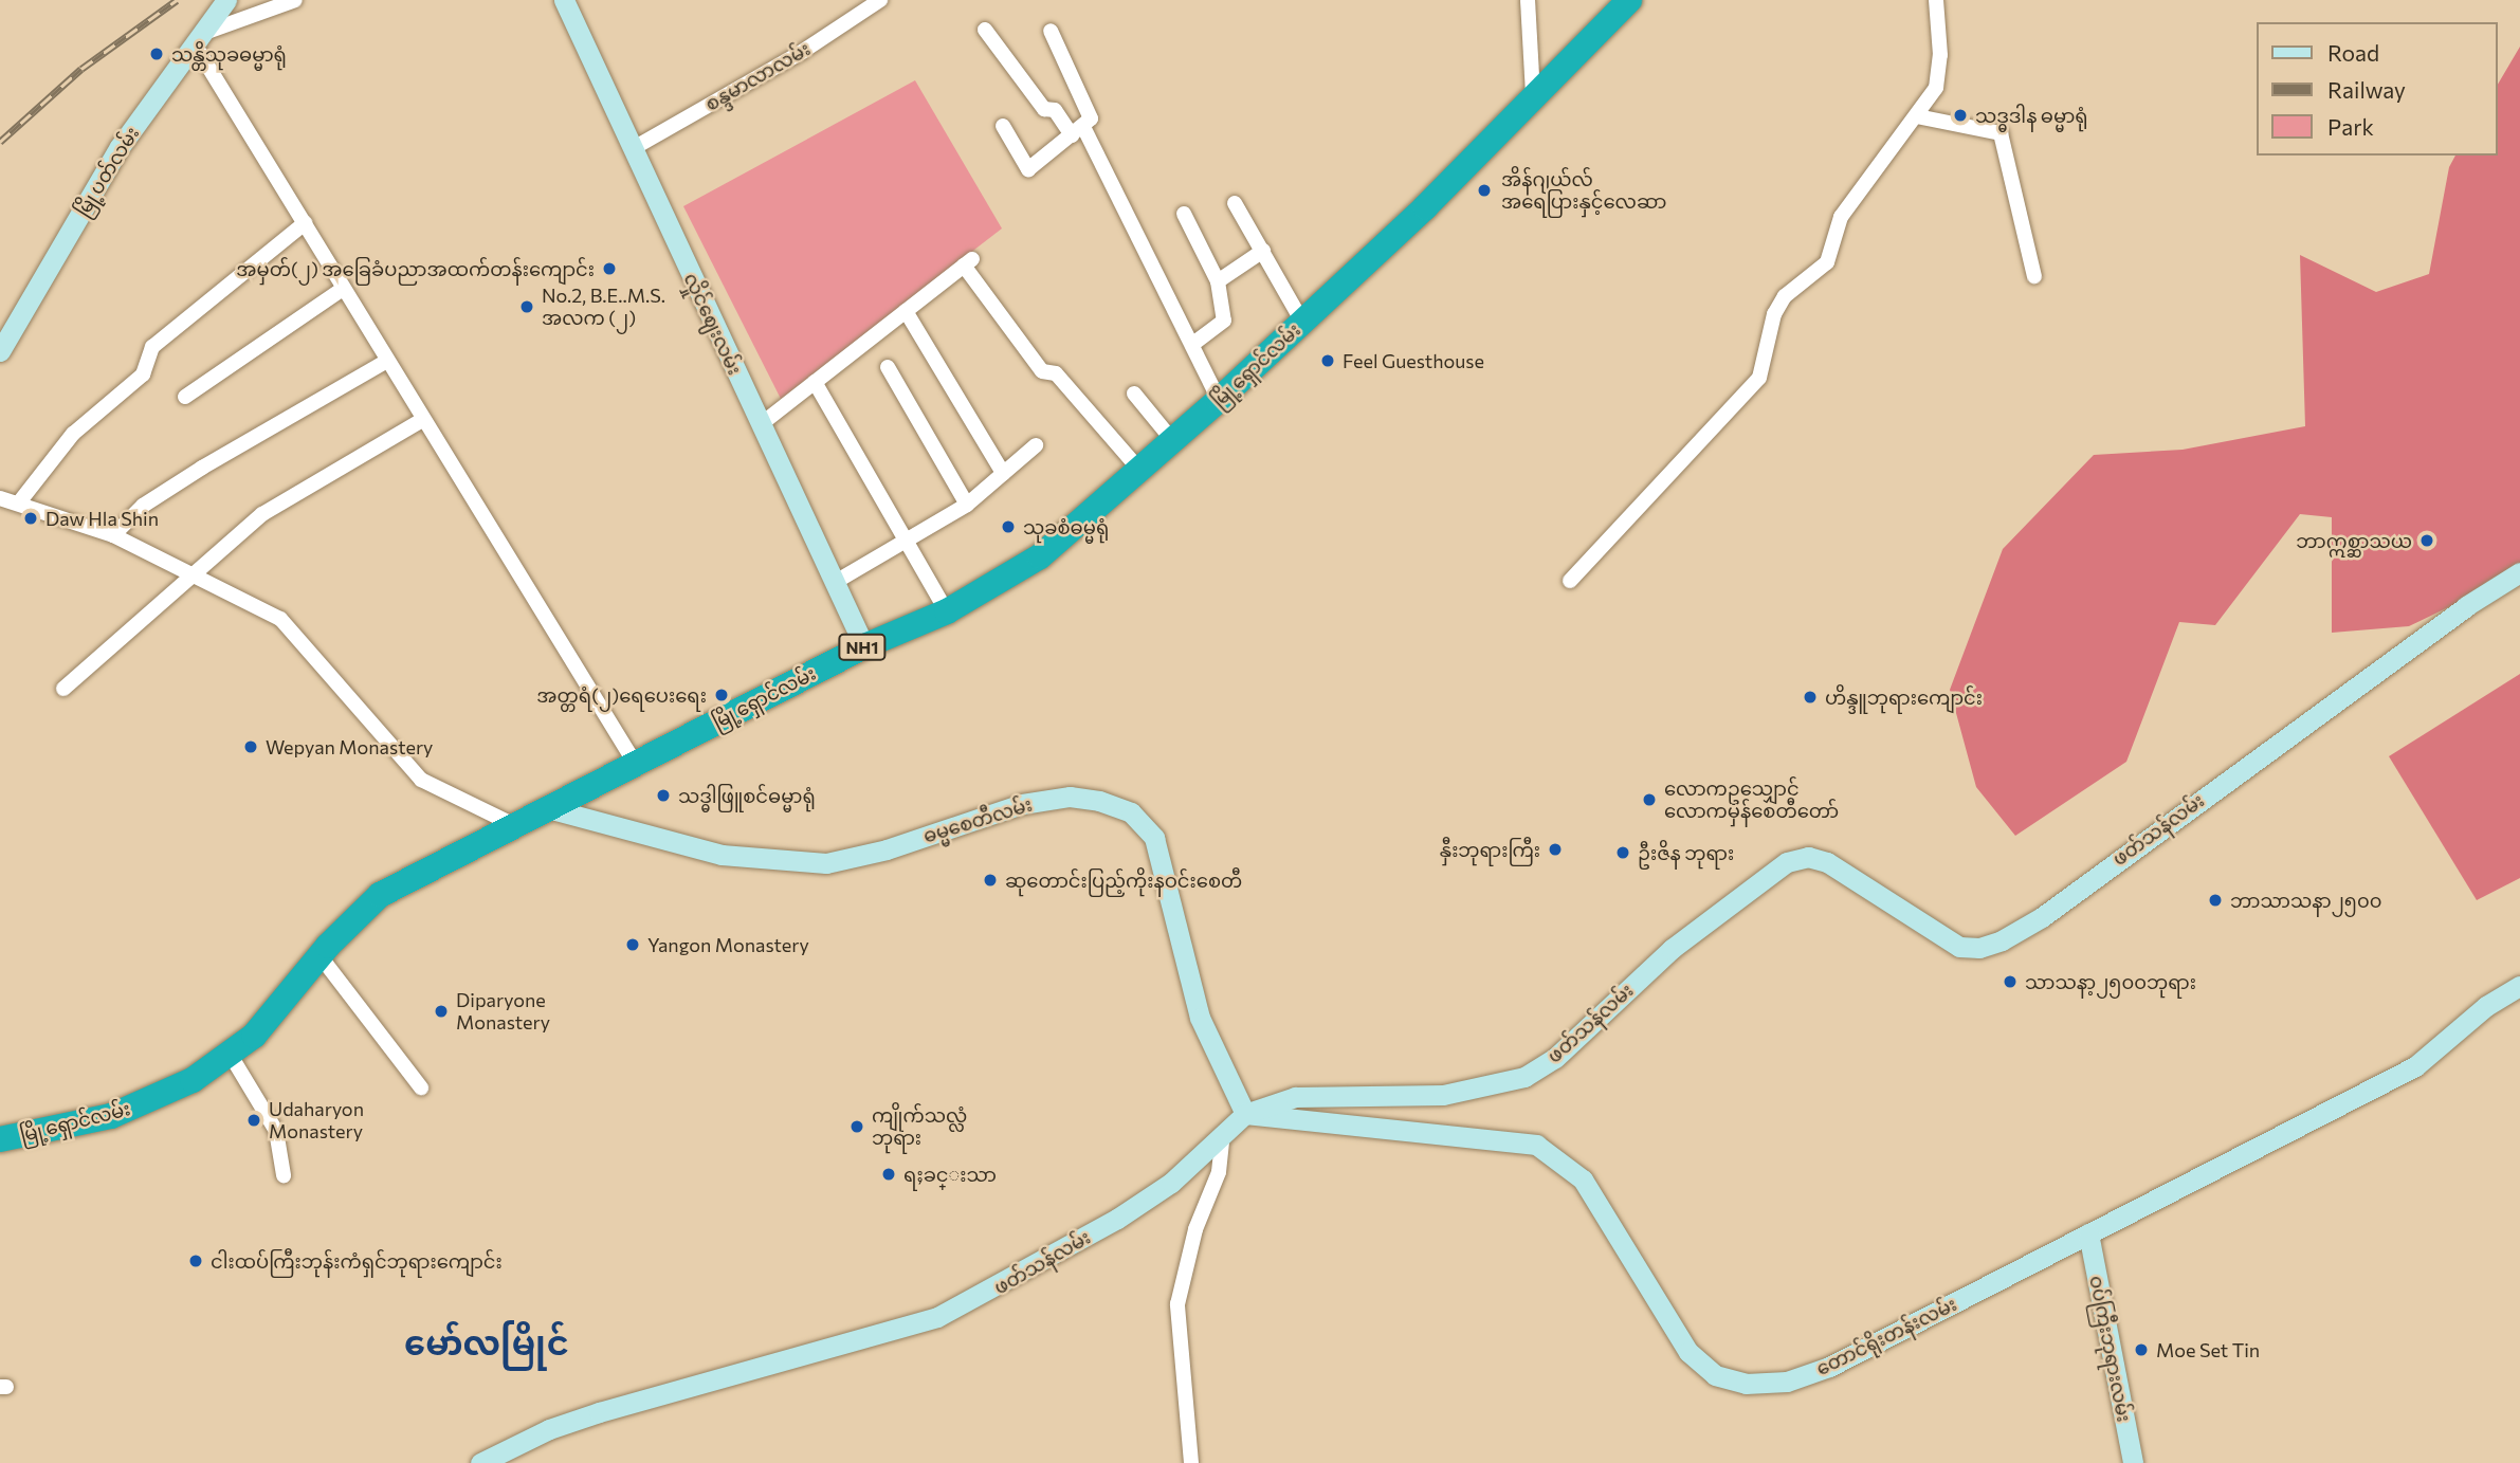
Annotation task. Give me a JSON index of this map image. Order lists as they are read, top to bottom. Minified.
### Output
{"streets":{"highway":["မြို့ရှောင်လမ်း","NH1"],"street":["စန္ဒမာလာလမ်း","မြို့ပတ်လမ်း","လှိုင်ဈေးလမ်း","ဓမ္မစေတီလမ်း","ဖတ်သန်လမ်း","တောင်ရိုးတန်းလမ်း","ဝပ်ကြီးဘုရားလမ်း"]},"crossings":[["စန္ဒမာလာလမ်း","လှိုင်ဈေးလမ်း"],["လှိုင်ဈေးလမ်း","မြို့ရှောင်လမ်း"],["မြို့ရှောင်လမ်း","ဓမ္မစေတီလမ်း"],["ဓမ္မစေတီလမ်း","ဖတ်သန်လမ်း"],["ဓမ္မစေတီလမ်း","တောင်ရိုးတန်းလမ်း"],["ဖတ်သန်လမ်း","တောင်ရိုးတန်းလမ်း"],["တောင်ရိုးတန်းလမ်း","ဝပ်ကြီးဘုရားလမ်း"]],"districts":["မော်လမြိုင်"],"places":["သန္တိသုခဓမ္မာရုံ","သဒ္ဓဒါန ဓမ္မာရုံ","အိန်ဂျယ်လ် အရေပြားနှင့်လေဆာ","အမှတ်(၂) အခြေခံပညာအထက်တန်းကျောင်း","No.2, B.E..M.S. အလက (၂)","Feel Guesthouse","Daw Hla Shin","သုခစံဓမ္မရုံ","ဘာဣစ္ဆာသယ","အတ္တရံ(၂)ရေပေးရေး","ဟိန္ဒူဘုရားကျောင်း","Wepyan Monastery","သဒ္ဓါဖြူစင်ဓမ္မာရုံ","လောကဥသျှောင် လောကမှန်စေတီတော်","နှီးဘုရားကြီး","ဦးဇိန ဘုရား","ဆုတောင်းပြည့်ကိုးနဝင်းစေတီ","ဘာသာသနာ၂၅၀၀","Yangon Monastery","သာသနာ့၂၅၀၀ဘုရား","Diparyone Monastery","Udaharyon Monastery","ကျိုက်သလ္လံ ဘုရား","ရႈခင္းသာ","ငါးထပ်ကြီးဘုန်းကံရှင်ဘုရားကျောင်း","Moe Set Tin"],"legend":["Road","Railway","Park"]}
